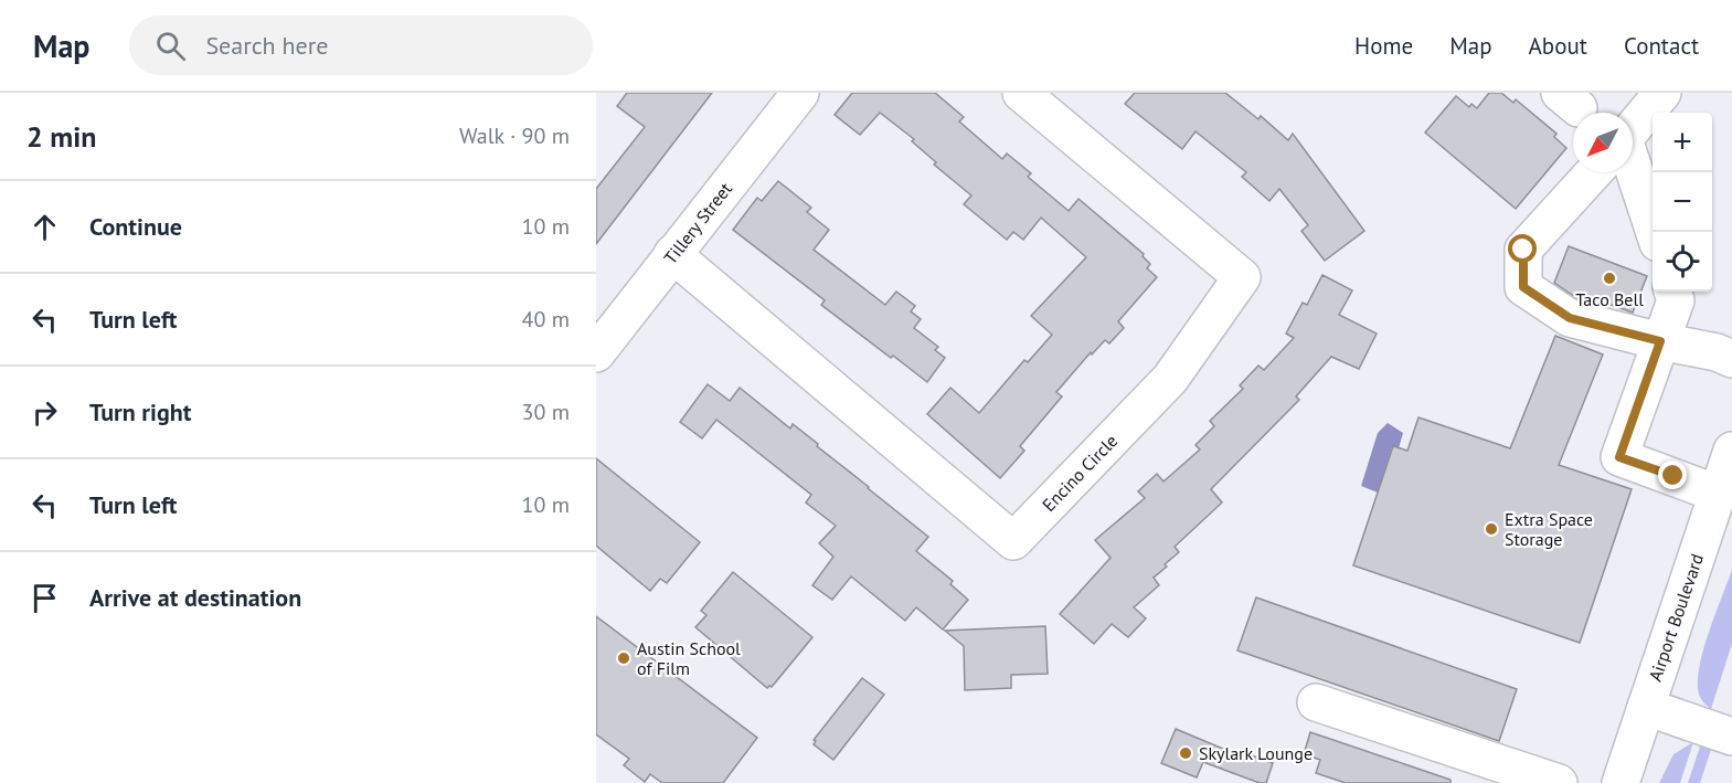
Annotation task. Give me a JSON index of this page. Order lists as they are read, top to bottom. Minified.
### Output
{"streets":{"street":["Tillery Street","Encino Circle","Airport Boulevard"]},"crossings":[["Tillery Street","Encino Circle"]],"places":["Taco Bell","Extra Space Storage","Austin School of Film","Skylark Lounge"],"north":"bottom left","page":{"header":"Map","search":"Search here","nav":["Home","Map","About","Contact"],"heading":["2 min","Walk · 90 m"],"map_buttons":["+","−"],"list":[["Continue","10 m"],["Turn left","40 m"],["Turn right","30 m"],["Turn left","10 m"],"Arrive at destination"]}}
